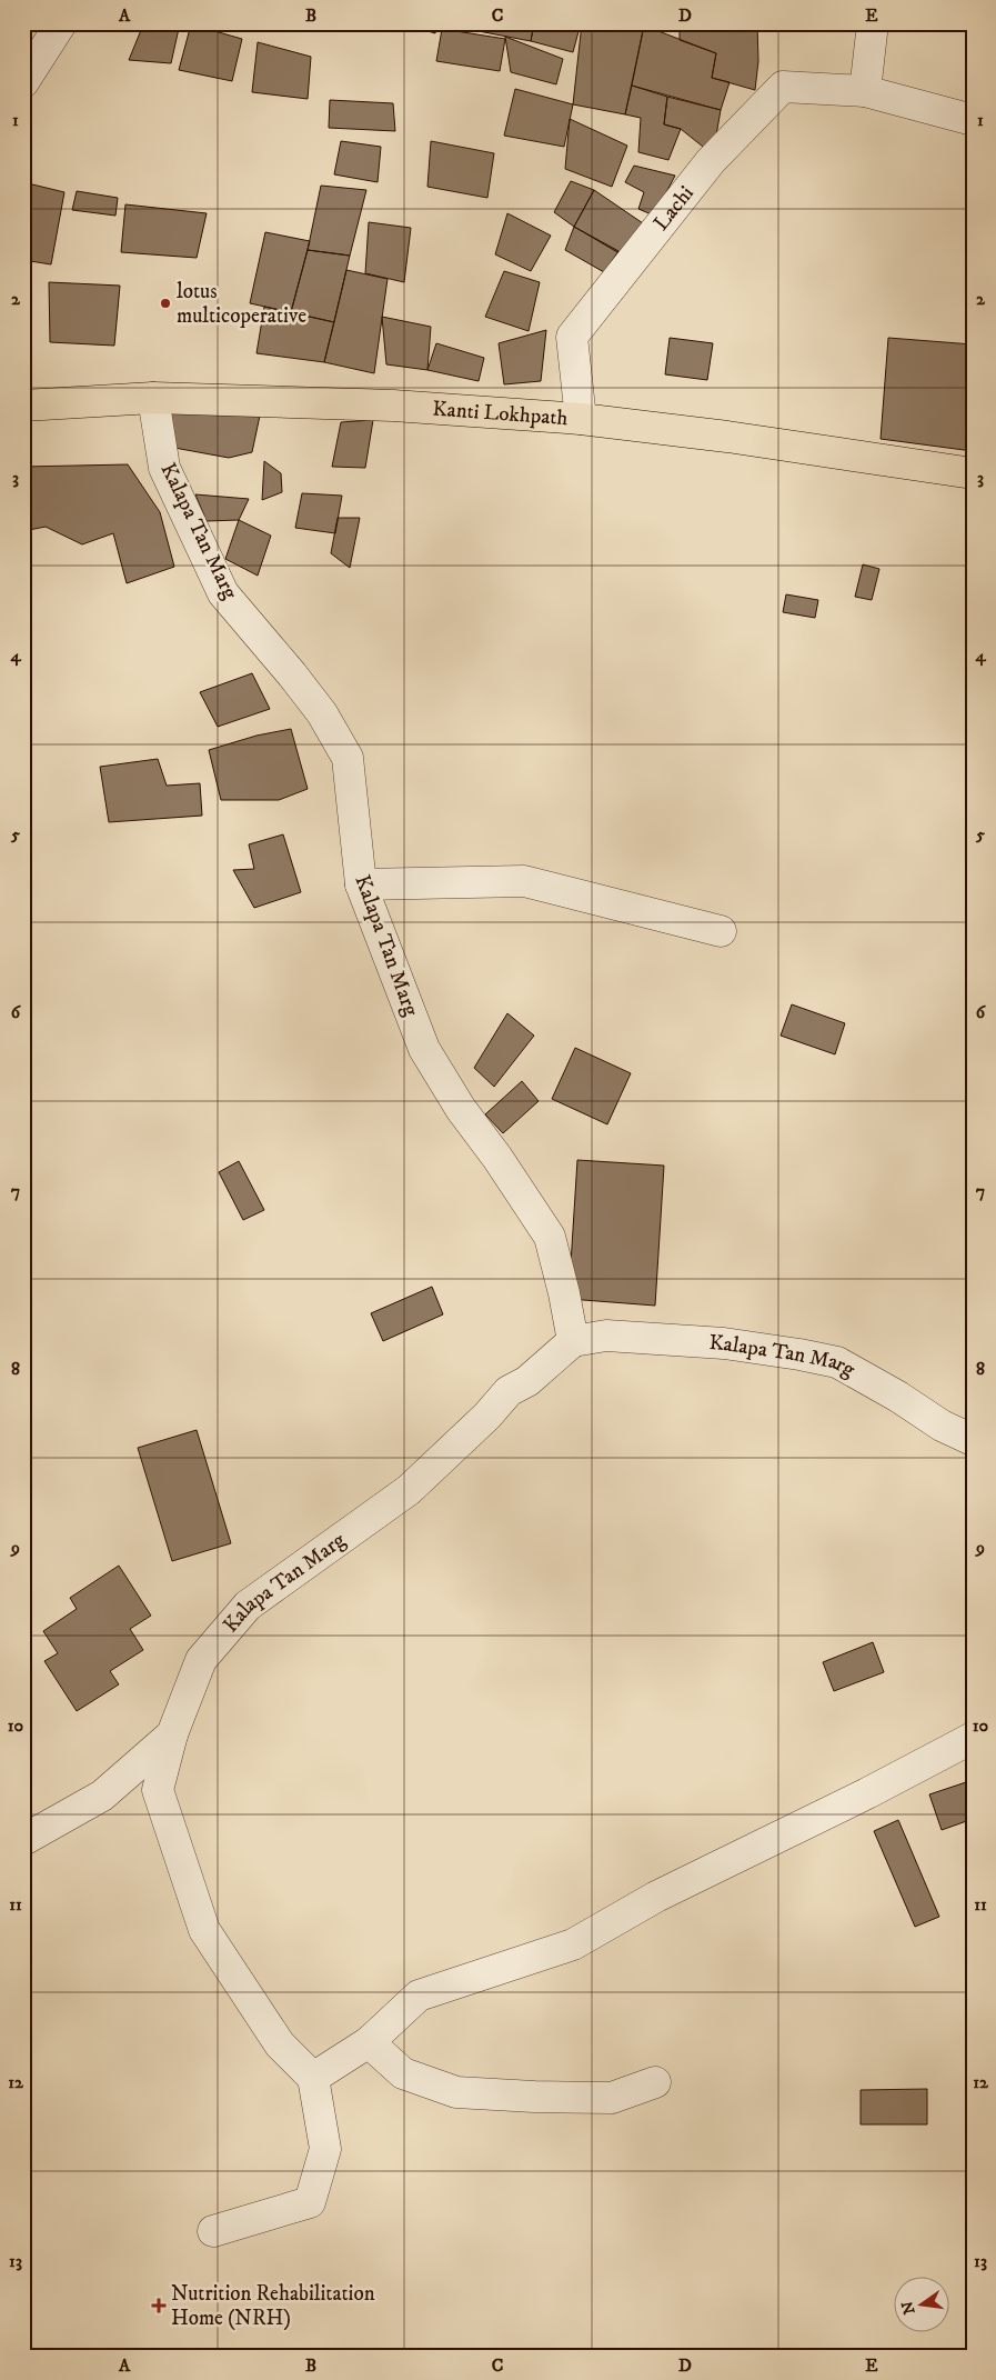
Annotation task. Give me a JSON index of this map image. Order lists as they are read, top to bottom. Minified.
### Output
{"streets":{"main road":["Kanti Lokhpath"],"street":["Lachi","Kalapa Tan Marg"]},"crossings":[["Lachi","Kanti Lokhpath"],["Kanti Lokhpath","Kalapa Tan Marg"]],"places":{"other":["lotus multicoperative"],"health":["Nutrition Rehabilitation Home (NRH)"]},"north":"left","grid":{"columns":["A","B","C","D","E"],"rows":["1","2","3","4","5","6","7","8","9","10","11","12","13"]}}
